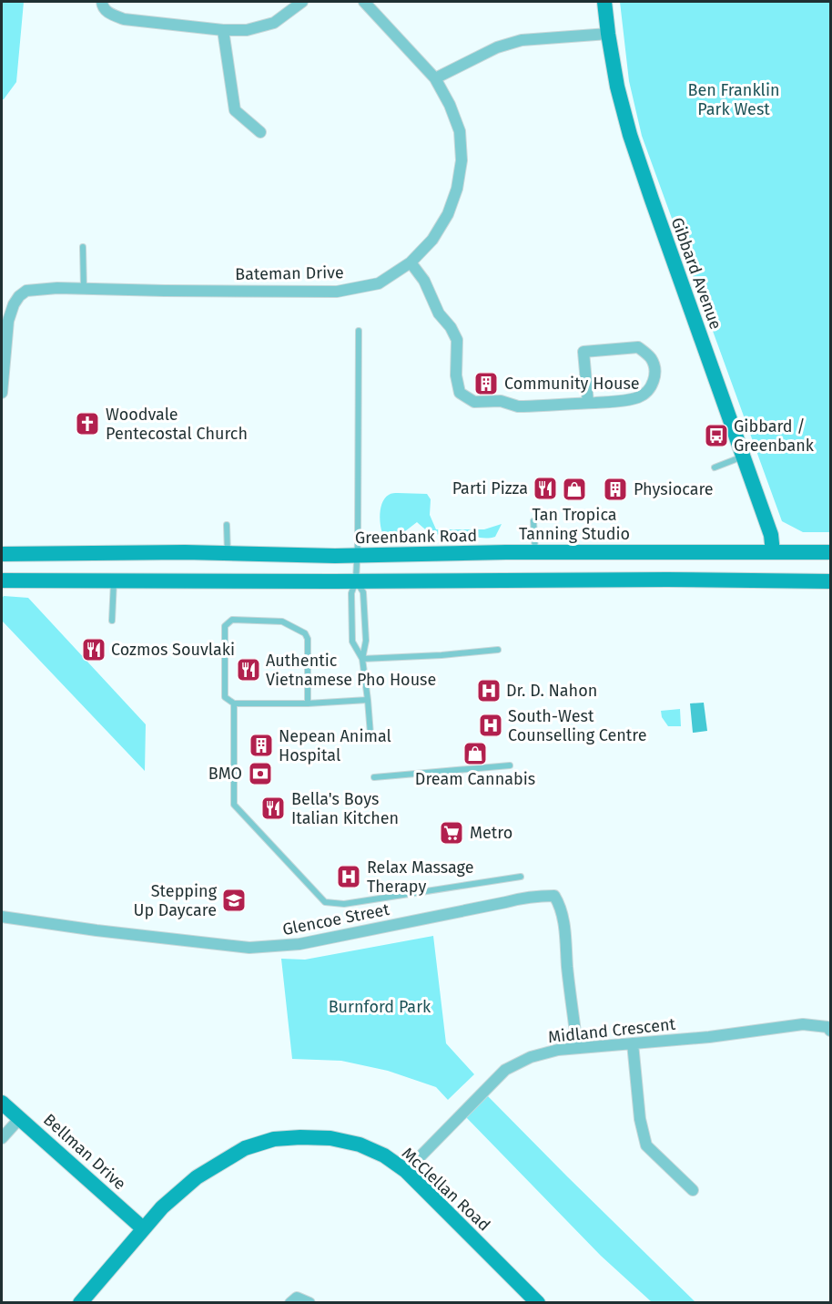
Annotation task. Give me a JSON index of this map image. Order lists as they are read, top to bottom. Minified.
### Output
{"streets":{"main road":["Gibbard Avenue","Greenbank Road","Bellman Drive","McClellan Road"],"street":["Bateman Drive","Glencoe Street","Midland Crescent"]},"crossings":[["Gibbard Avenue","Greenbank Road"],["Glencoe Street","Midland Crescent"],["Midland Crescent","McClellan Road"],["Bellman Drive","McClellan Road"]],"parks":["Ben Franklin Park West","Burnford Park"],"places":{"building":["Community House","Physiocare","Nepean Animal Hospital"],"church":["Woodvale Pentecostal Church"],"bus stop":["Gibbard / Greenbank"],"restaurant":["Parti Pizza","Cozmos Souvlaki","Authentic Vietnamese Pho House","Bella's Boys Italian Kitchen"],"shop":["Tan Tropica Tanning Studio","Dream Cannabis"],"hospital":["Dr. D. Nahon","South-West Counselling Centre","Relax Massage Therapy"],"bank":["BMO"],"supermarket":["Metro"],"school or university":["Stepping Up Daycare"]}}
